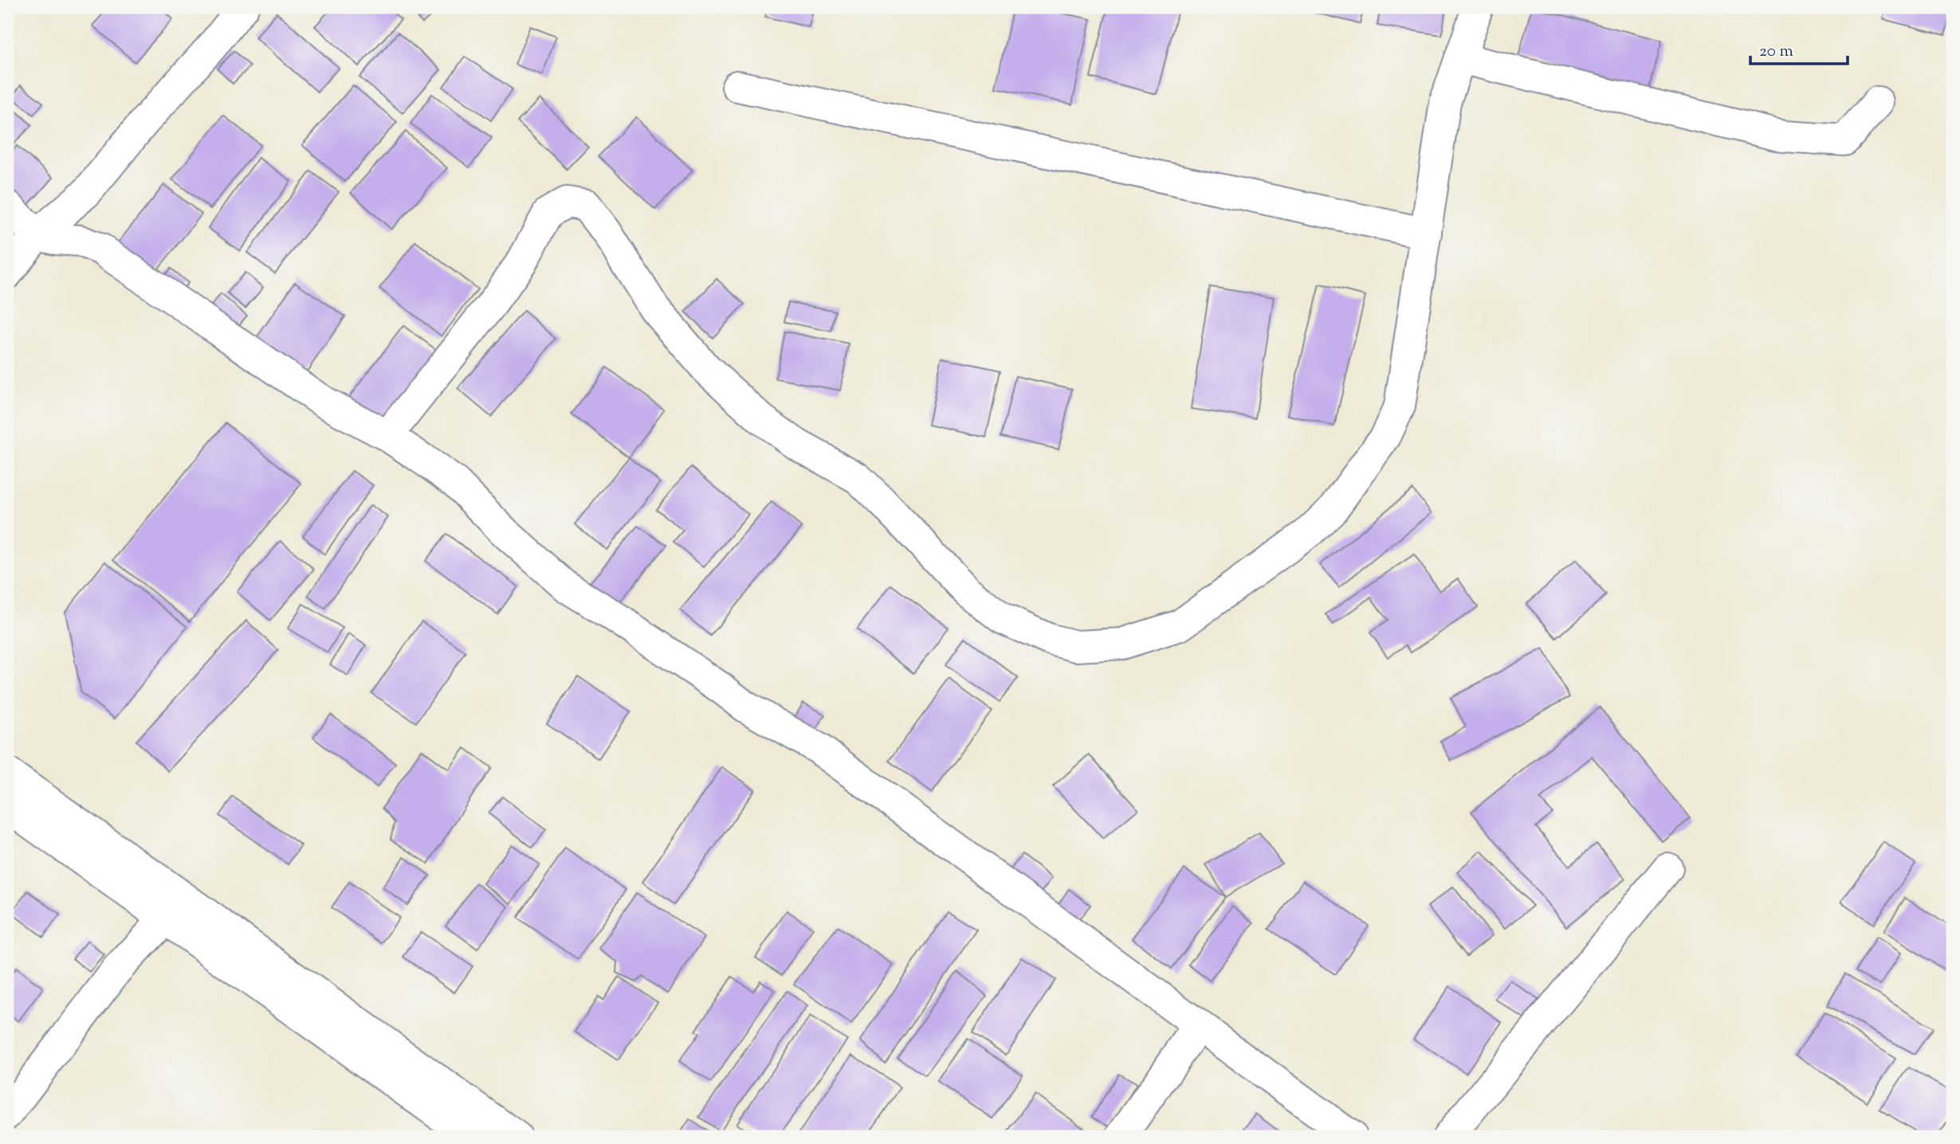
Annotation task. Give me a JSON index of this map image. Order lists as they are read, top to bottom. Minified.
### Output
{"scale_bar":"20 m"}
